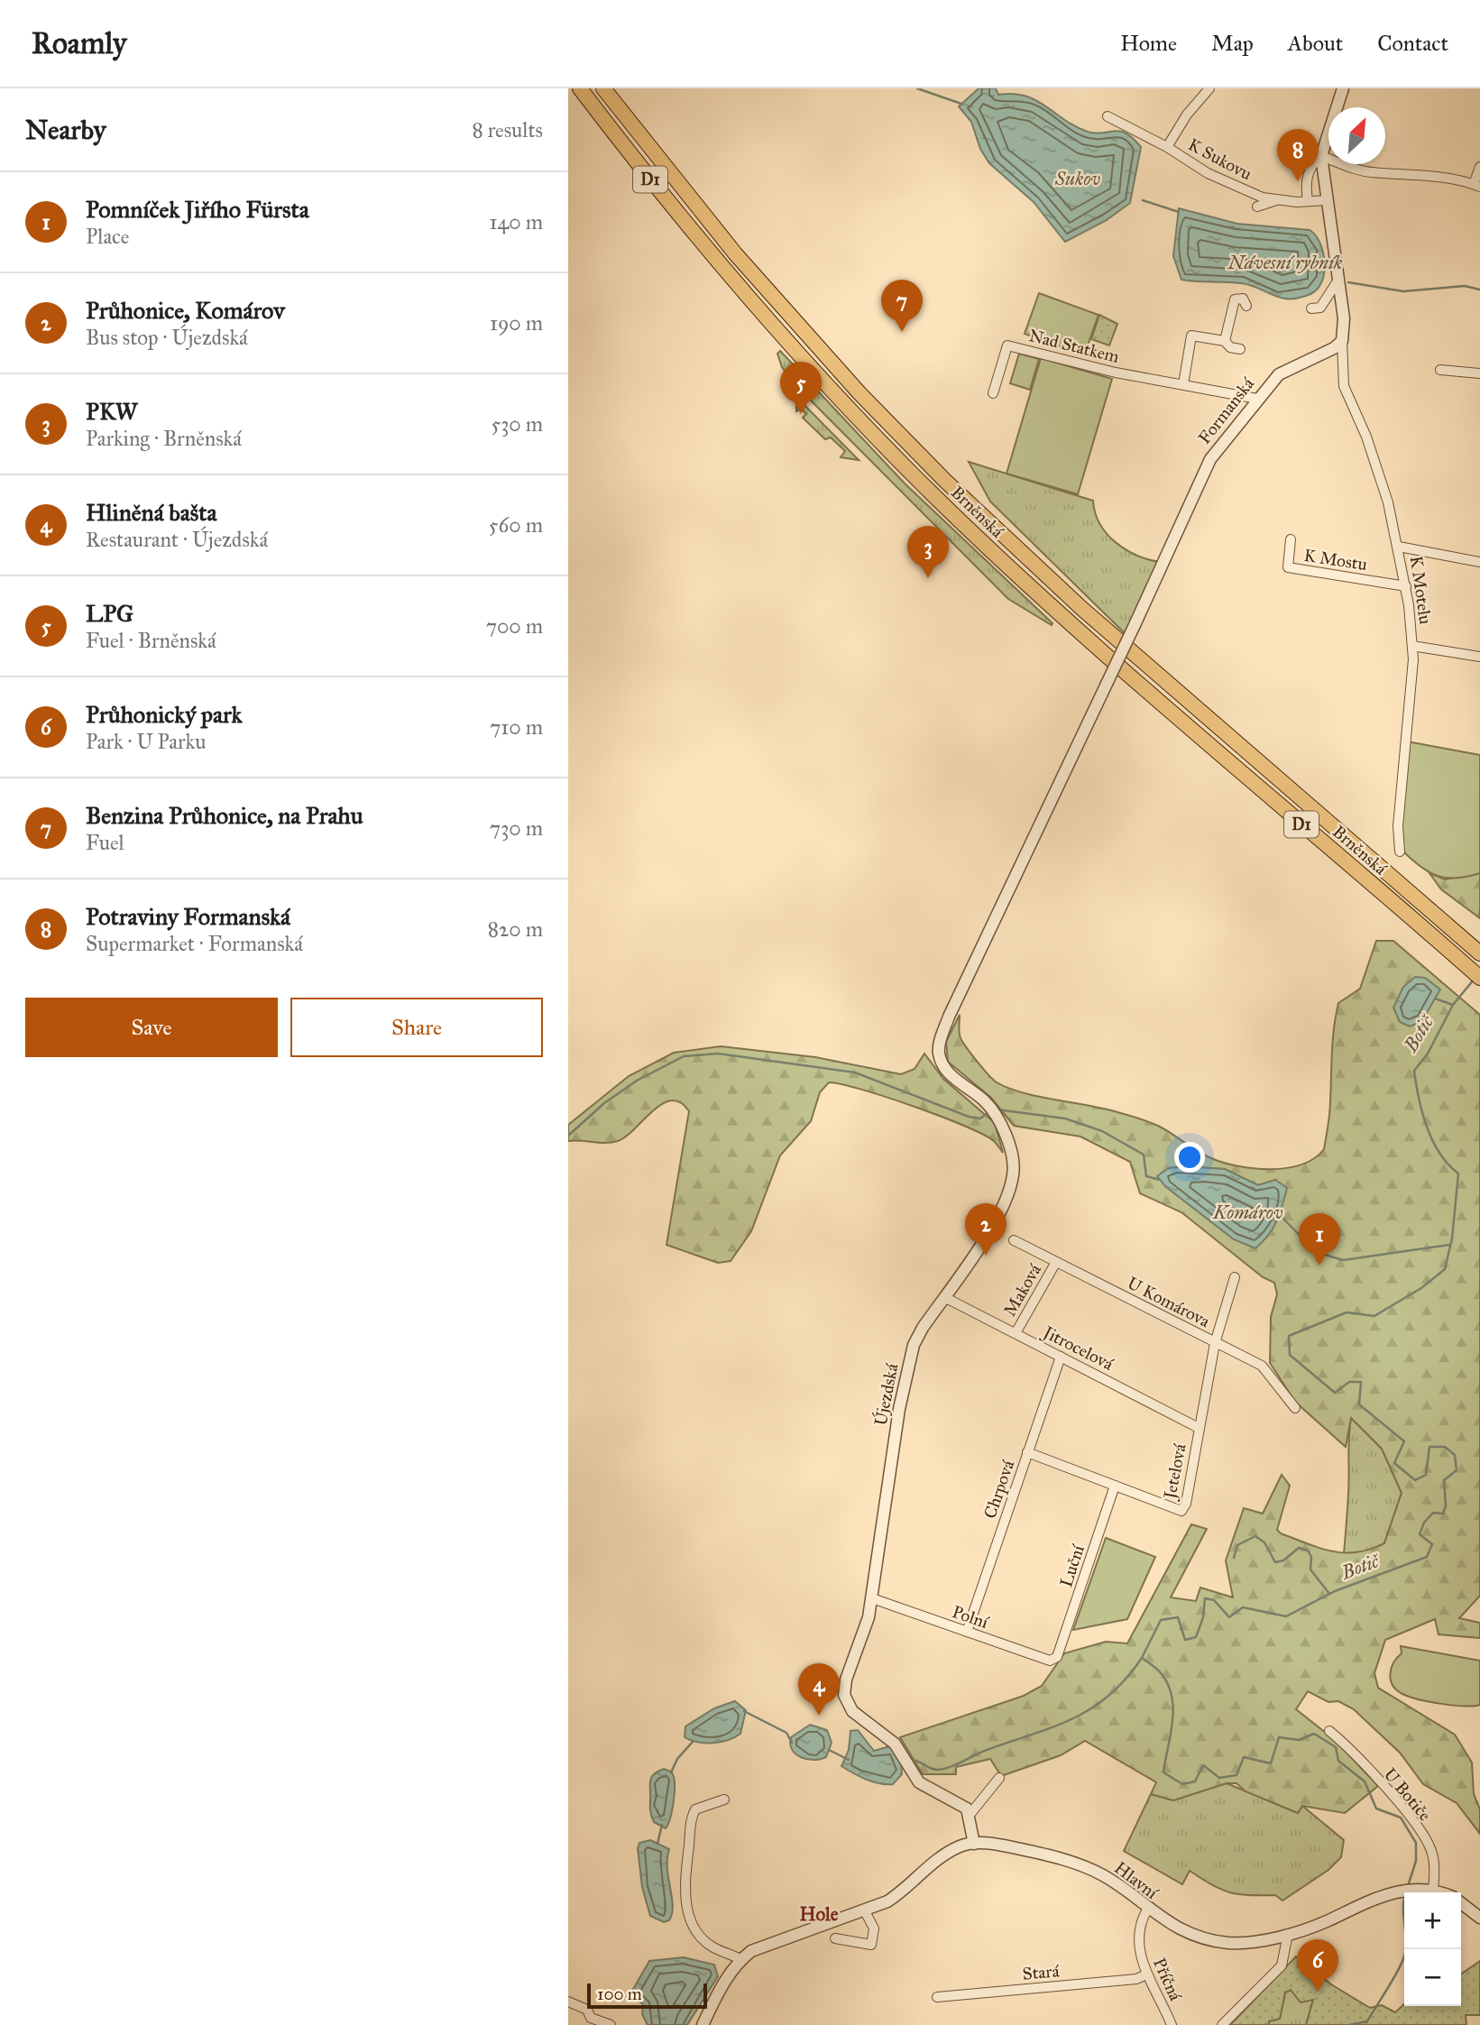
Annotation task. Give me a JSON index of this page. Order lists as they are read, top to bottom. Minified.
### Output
{"streets":{"highway":["D1","Brněnská"],"street":["K Sukovu","Nad Statkem","Formanská","K Mostu","K Motelu","Maková","U Komárova","Jitrocelová","Újezdská","Jetelová","Chrpová","Luční","Polní","U Botiče","Hlavní","Stará","Příčná"]},"crossings":[["Nad Statkem","Formanská"],["Formanská","K Motelu"],["Formanská","Újezdská"],["K Mostu","K Motelu"],["Maková","U Komárova"],["Maková","Jitrocelová"],["U Komárova","Jetelová"],["Jitrocelová","Újezdská"],["Jitrocelová","Jetelová"],["Jitrocelová","Chrpová"],["Újezdská","Polní"],["Jetelová","Chrpová"],["Jetelová","Luční"],["Chrpová","Polní"],["Luční","Polní"],["U Botiče","Hlavní"],["Hlavní","Příčná"],["Stará","Příčná"]],"districts":["Hole"],"water":["Sukov","Návesní rybník","Botič","Komárov"],"scale_bar":"100 m","north":"top right","page":{"header":"Roamly","nav":["Home","Map","About","Contact"],"heading":["Nearby","8 results"],"pins":["8","7","5","3","2","1","4","6"],"list":[{"mark":"1","name":"Pomníček Jiřího Fürsta","note":"Place","value":"140 m"},{"mark":"2","name":"Průhonice, Komárov","note":"Bus stop · Újezdská","value":"190 m"},{"mark":"3","name":"PKW","note":"Parking · Brněnská","value":"530 m"},{"mark":"4","name":"Hliněná bašta","note":"Restaurant · Újezdská","value":"560 m"},{"mark":"5","name":"LPG","note":"Fuel · Brněnská","value":"700 m"},{"mark":"6","name":"Průhonický park","note":"Park · U Parku","value":"710 m"},{"mark":"7","name":"Benzina Průhonice, na Prahu","note":"Fuel","value":"730 m"},{"mark":"8","name":"Potraviny Formanská","note":"Supermarket · Formanská","value":"820 m"}],"buttons":["Save","Share"],"map_buttons":["+","−"],"scale":"100 m"}}
